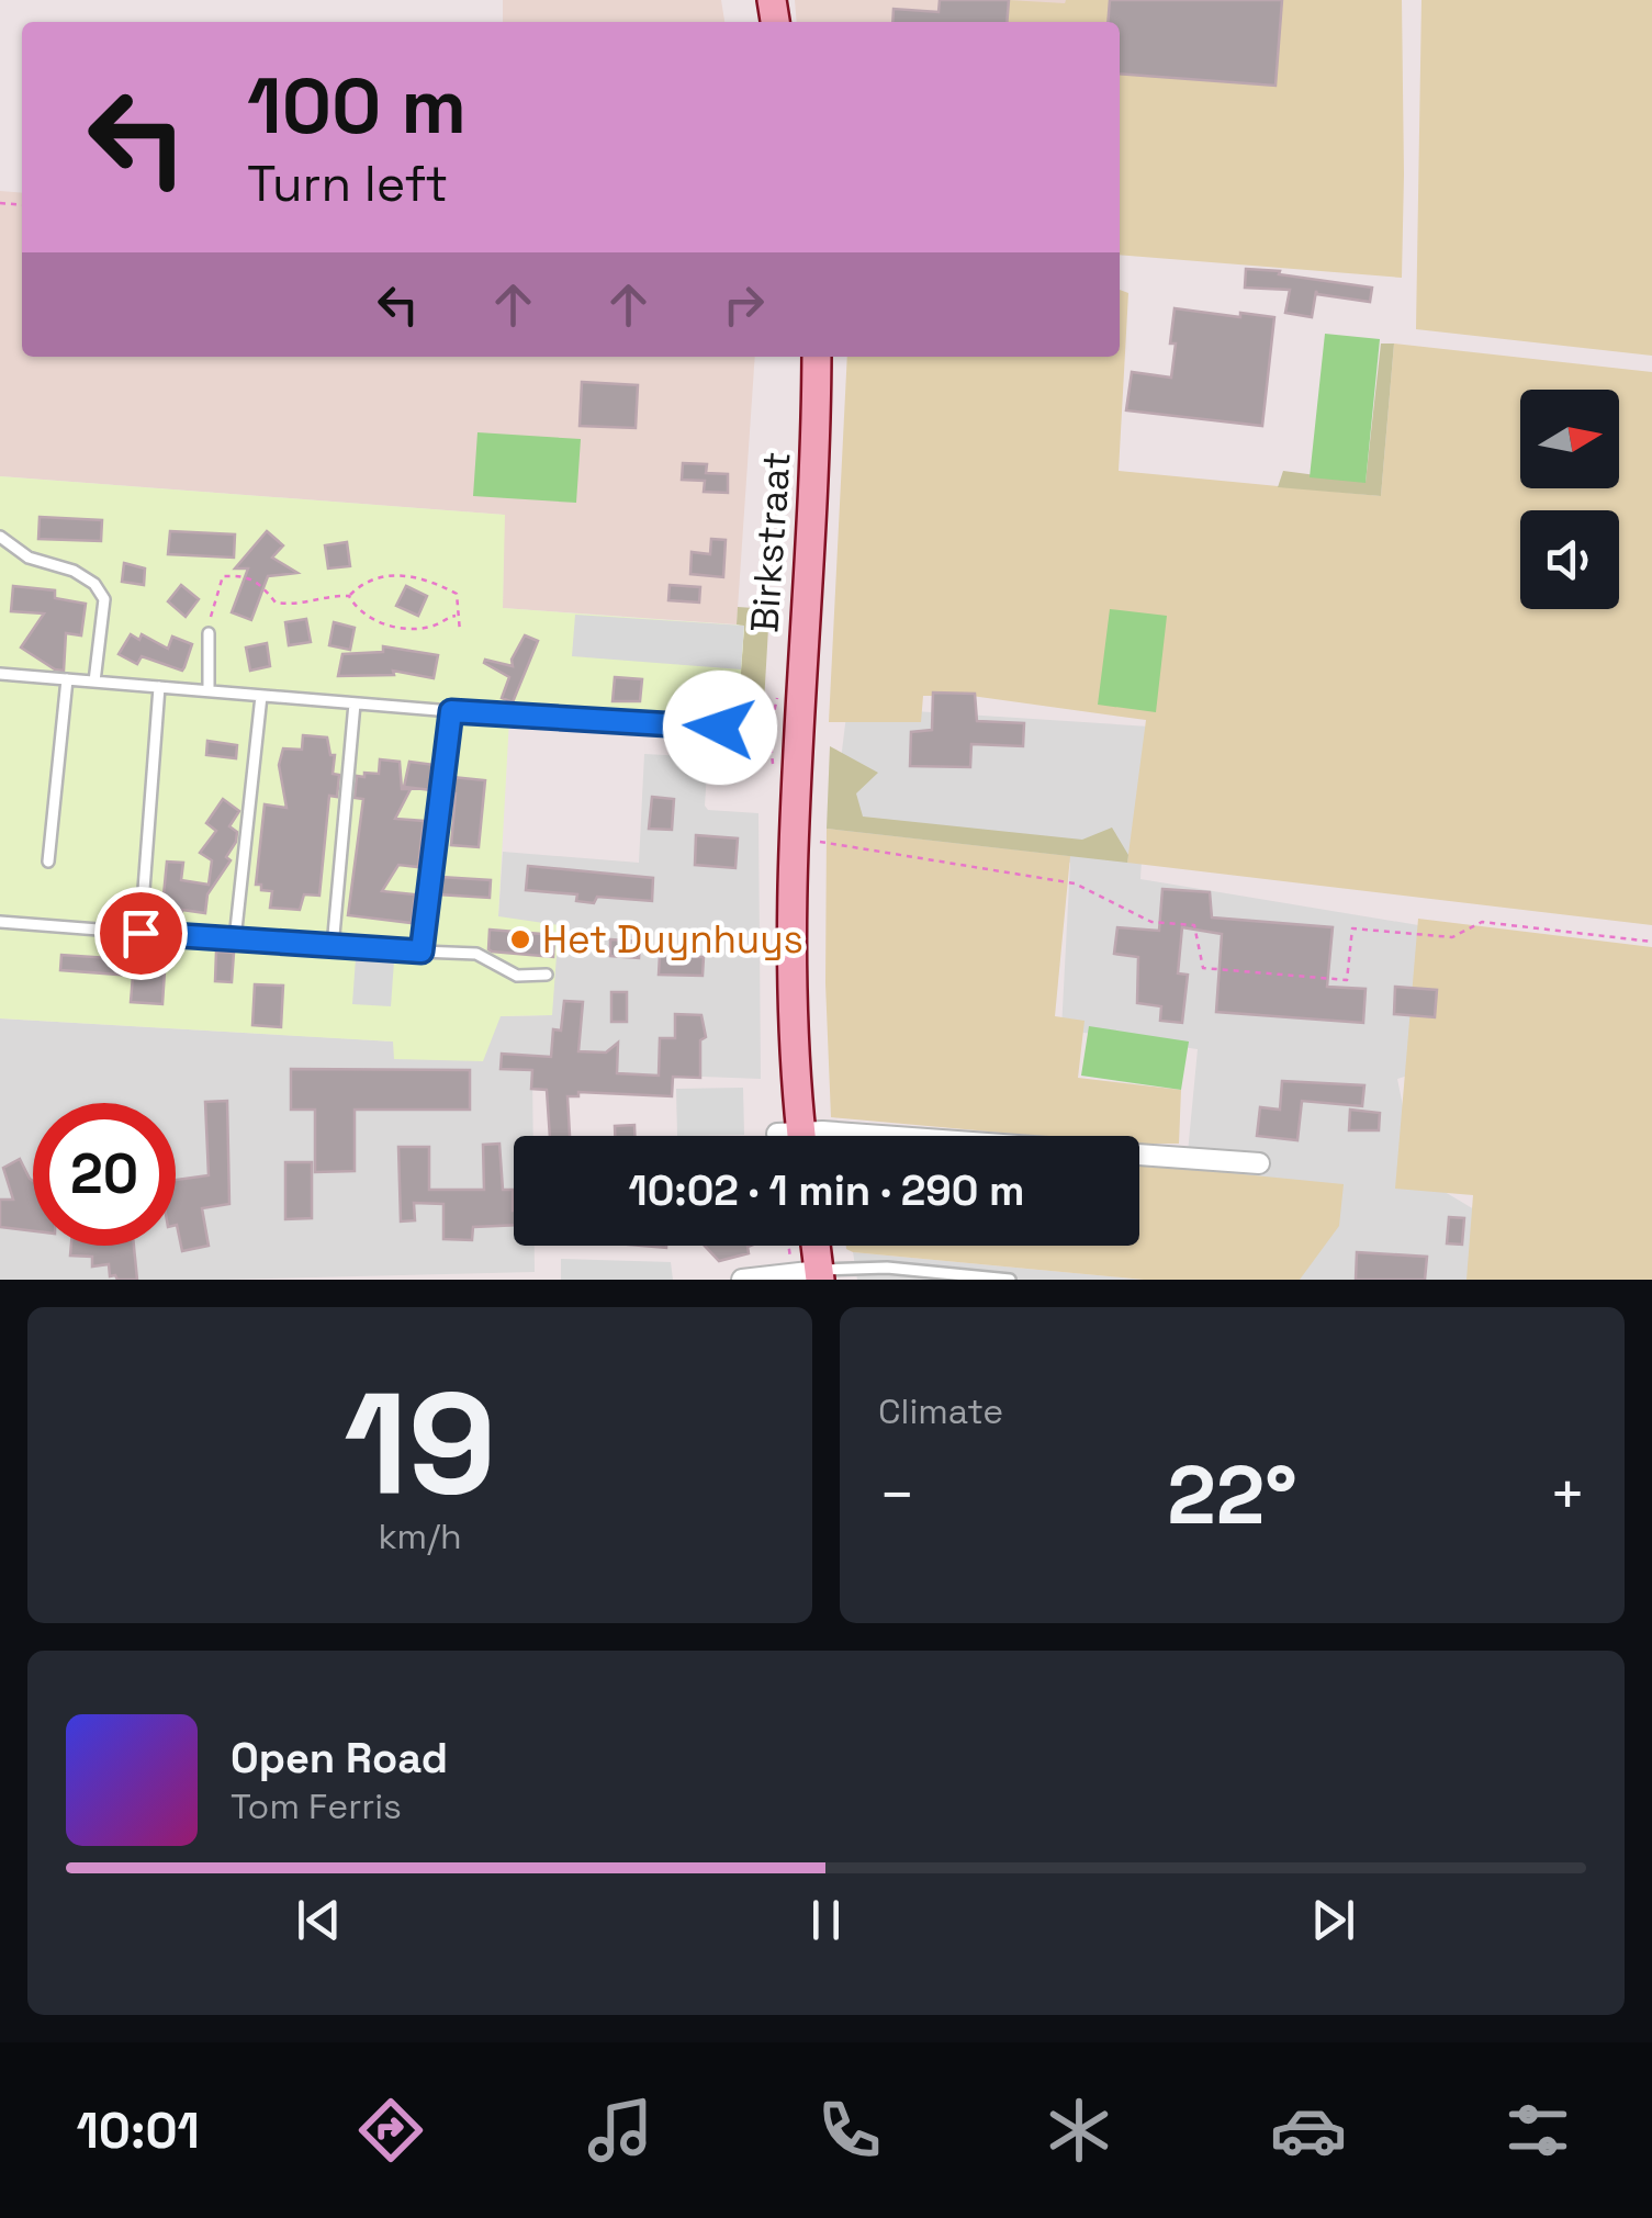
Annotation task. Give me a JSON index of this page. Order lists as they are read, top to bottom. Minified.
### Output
{"streets":{"main road":["Birkstraat"]},"places":["Het Duynhuys"],"north":"right","page":{"turn":["100 m","Turn left"],"limit":"20","trip":"10:02 · 1 min · 290 m","tile":[["19","km/h"],"Climate"],"heat":["−","22°","+"],"song":["Open Road","Tom Ferris"],"tabs":"10:01"}}
